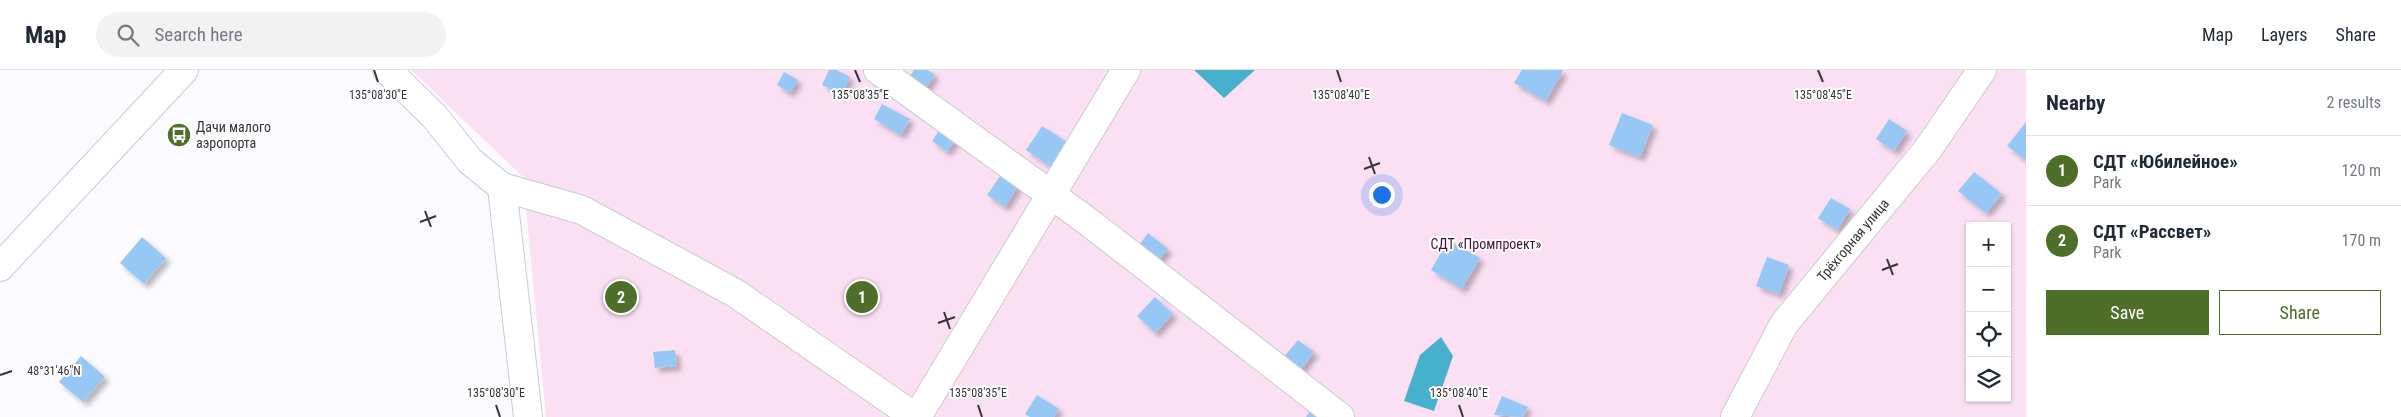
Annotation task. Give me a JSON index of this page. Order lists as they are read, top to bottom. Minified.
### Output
{"streets":{"street":["Трёхгорная улица"]},"parks":["СДТ «Промпроект»"],"places":{"bus stop":["Дачи малого аэропорта"]},"page":{"header":"Map","search":"Search here","nav":["Map","Layers","Share"],"heading":["Nearby","2 results"],"list":[{"mark":"1","name":"СДТ «Юбилейное»","note":"Park","value":"120 m"},{"mark":"2","name":"СДТ «Рассвет»","note":"Park","value":"170 m"}],"map_buttons":["+","−"],"buttons":["Save","Share"],"pins":["1","2"]},"coordinates":["135°08'30\"E","135°08'35\"E","135°08'40\"E","135°08'45\"E","48°31'46\"N"]}
